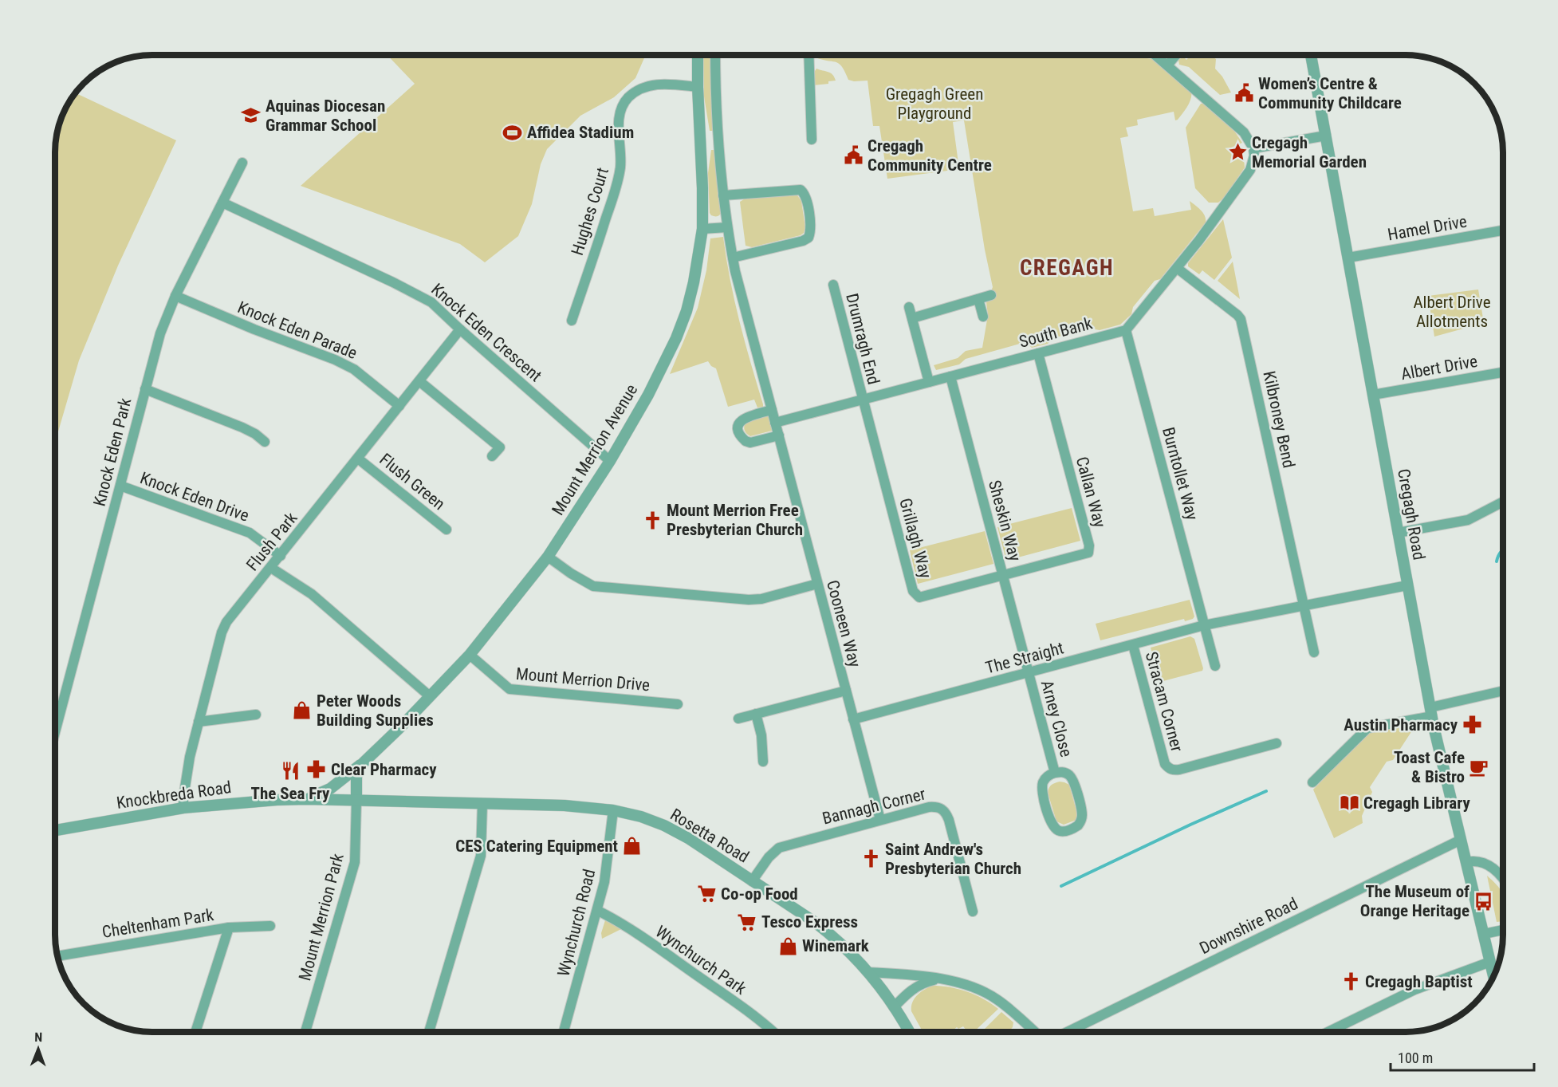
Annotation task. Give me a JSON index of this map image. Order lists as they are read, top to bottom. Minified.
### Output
{"streets":{"street":["Hughes Court","Hamel Drive","Knock Eden Parade","Knock Eden Crescent","South Bank","Drumragh End","Albert Drive","Kilbroney Bend","Mount Merrion Avenue","Knock Eden Park","Burntollet Way","Flush Green","Callan Way","Knock Eden Drive","Cregagh Road","Sheskin Way","Grillagh Way","Flush Park","Cooneen Way","The Straight","Mount Merrion Drive","Stracam Corner","Arney Close","Knockbreda Road","Bannagh Corner","Rosetta Road","Mount Merrion Park","Wynchurch Road","Cheltenham Park","Downshire Road","Wynchurch Park"]},"crossings":[["Hughes Court","Mount Merrion Avenue"],["Hamel Drive","Cregagh Road"],["Knock Eden Parade","Knock Eden Park"],["Knock Eden Parade","Flush Park"],["Knock Eden Crescent","Mount Merrion Avenue"],["Knock Eden Crescent","Knock Eden Park"],["Knock Eden Crescent","Flush Park"],["South Bank","Drumragh End"],["South Bank","Burntollet Way"],["South Bank","Callan Way"],["South Bank","Sheskin Way"],["South Bank","Grillagh Way"],["South Bank","Cooneen Way"],["Drumragh End","Grillagh Way"],["Albert Drive","Cregagh Road"],["Kilbroney Bend","The Straight"],["Mount Merrion Avenue","Mount Merrion Drive"],["Mount Merrion Avenue","Rosetta Road"],["Mount Merrion Avenue","Mount Merrion Park"],["Knock Eden Park","Knock Eden Drive"],["Burntollet Way","The Straight"],["Flush Green","Flush Park"],["Callan Way","Sheskin Way"],["Callan Way","Grillagh Way"],["Knock Eden Drive","Flush Park"],["Cregagh Road","The Straight"],["Cregagh Road","Downshire Road"],["Sheskin Way","Grillagh Way"],["Sheskin Way","The Straight"],["Sheskin Way","Arney Close"],["Flush Park","Knockbreda Road"],["Cooneen Way","The Straight"],["Cooneen Way","Bannagh Corner"],["The Straight","Stracam Corner"],["The Straight","Arney Close"],["Knockbreda Road","Rosetta Road"],["Bannagh Corner","Rosetta Road"],["Rosetta Road","Mount Merrion Park"],["Rosetta Road","Wynchurch Road"],["Wynchurch Road","Wynchurch Park"]],"districts":["CREGAGH"],"parks":["Gregagh Green Playground","Albert Drive Allotments"],"places":{"public building":["Women’s Centre & Community Childcare","Cregagh Community Centre"],"school or university":["Aquinas Diocesan Grammar School"],"sports":["Affidea Stadium"],"place":["Cregagh Memorial Garden"],"church":["Mount Merrion Free Presbyterian Church","Saint Andrew's Presbyterian Church","Cregagh Baptist"],"shop":["Peter Woods Building Supplies","CES Catering Equipment","Winemark"],"pharmacy":["Austin Pharmacy","Clear Pharmacy"],"cafe":["Toast Cafe & Bistro"],"restaurant":["The Sea Fry"],"library":["Cregagh Library"],"supermarket":["Co-op Food","Tesco Express"],"bus stop":["The Museum of Orange Heritage"]},"scale_bar":"100 m","north":"top"}
